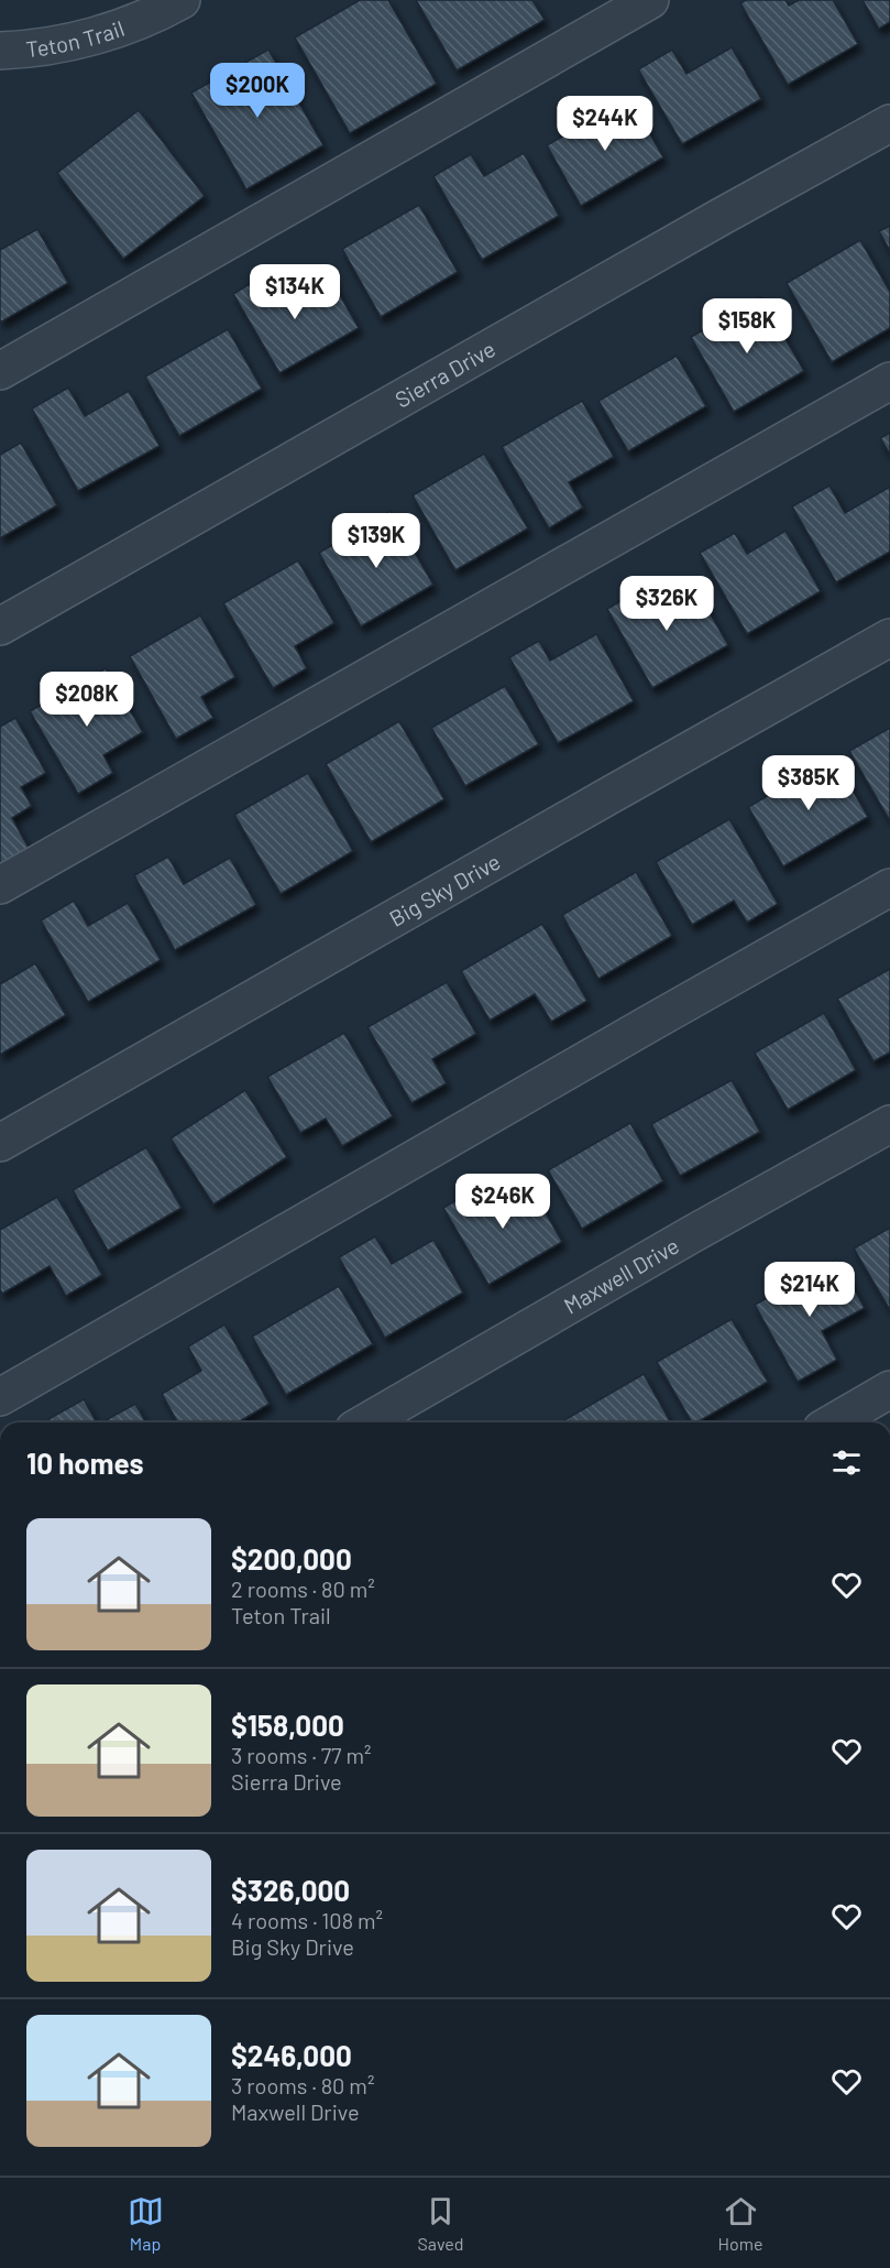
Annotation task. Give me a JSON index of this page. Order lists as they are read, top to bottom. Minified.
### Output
{"streets":{"street":["Teton Trail","Sierra Drive","Big Sky Drive","Maxwell Drive"]},"page":{"price":["$200K","$244K","$134K","$158K","$139K","$326K","$208K","$385K","$246K","$214K"],"heading":"10 homes","list":[{"name":"$200,000","note":"2 rooms · 80 m² · Teton Trail"},{"name":"$158,000","note":"3 rooms · 77 m² · Sierra Drive"},{"name":"$326,000","note":"4 rooms · 108 m² · Big Sky Drive"},{"name":"$246,000","note":"3 rooms · 80 m² · Maxwell Drive"}],"tabs":["Map","Saved","Home"]}}
